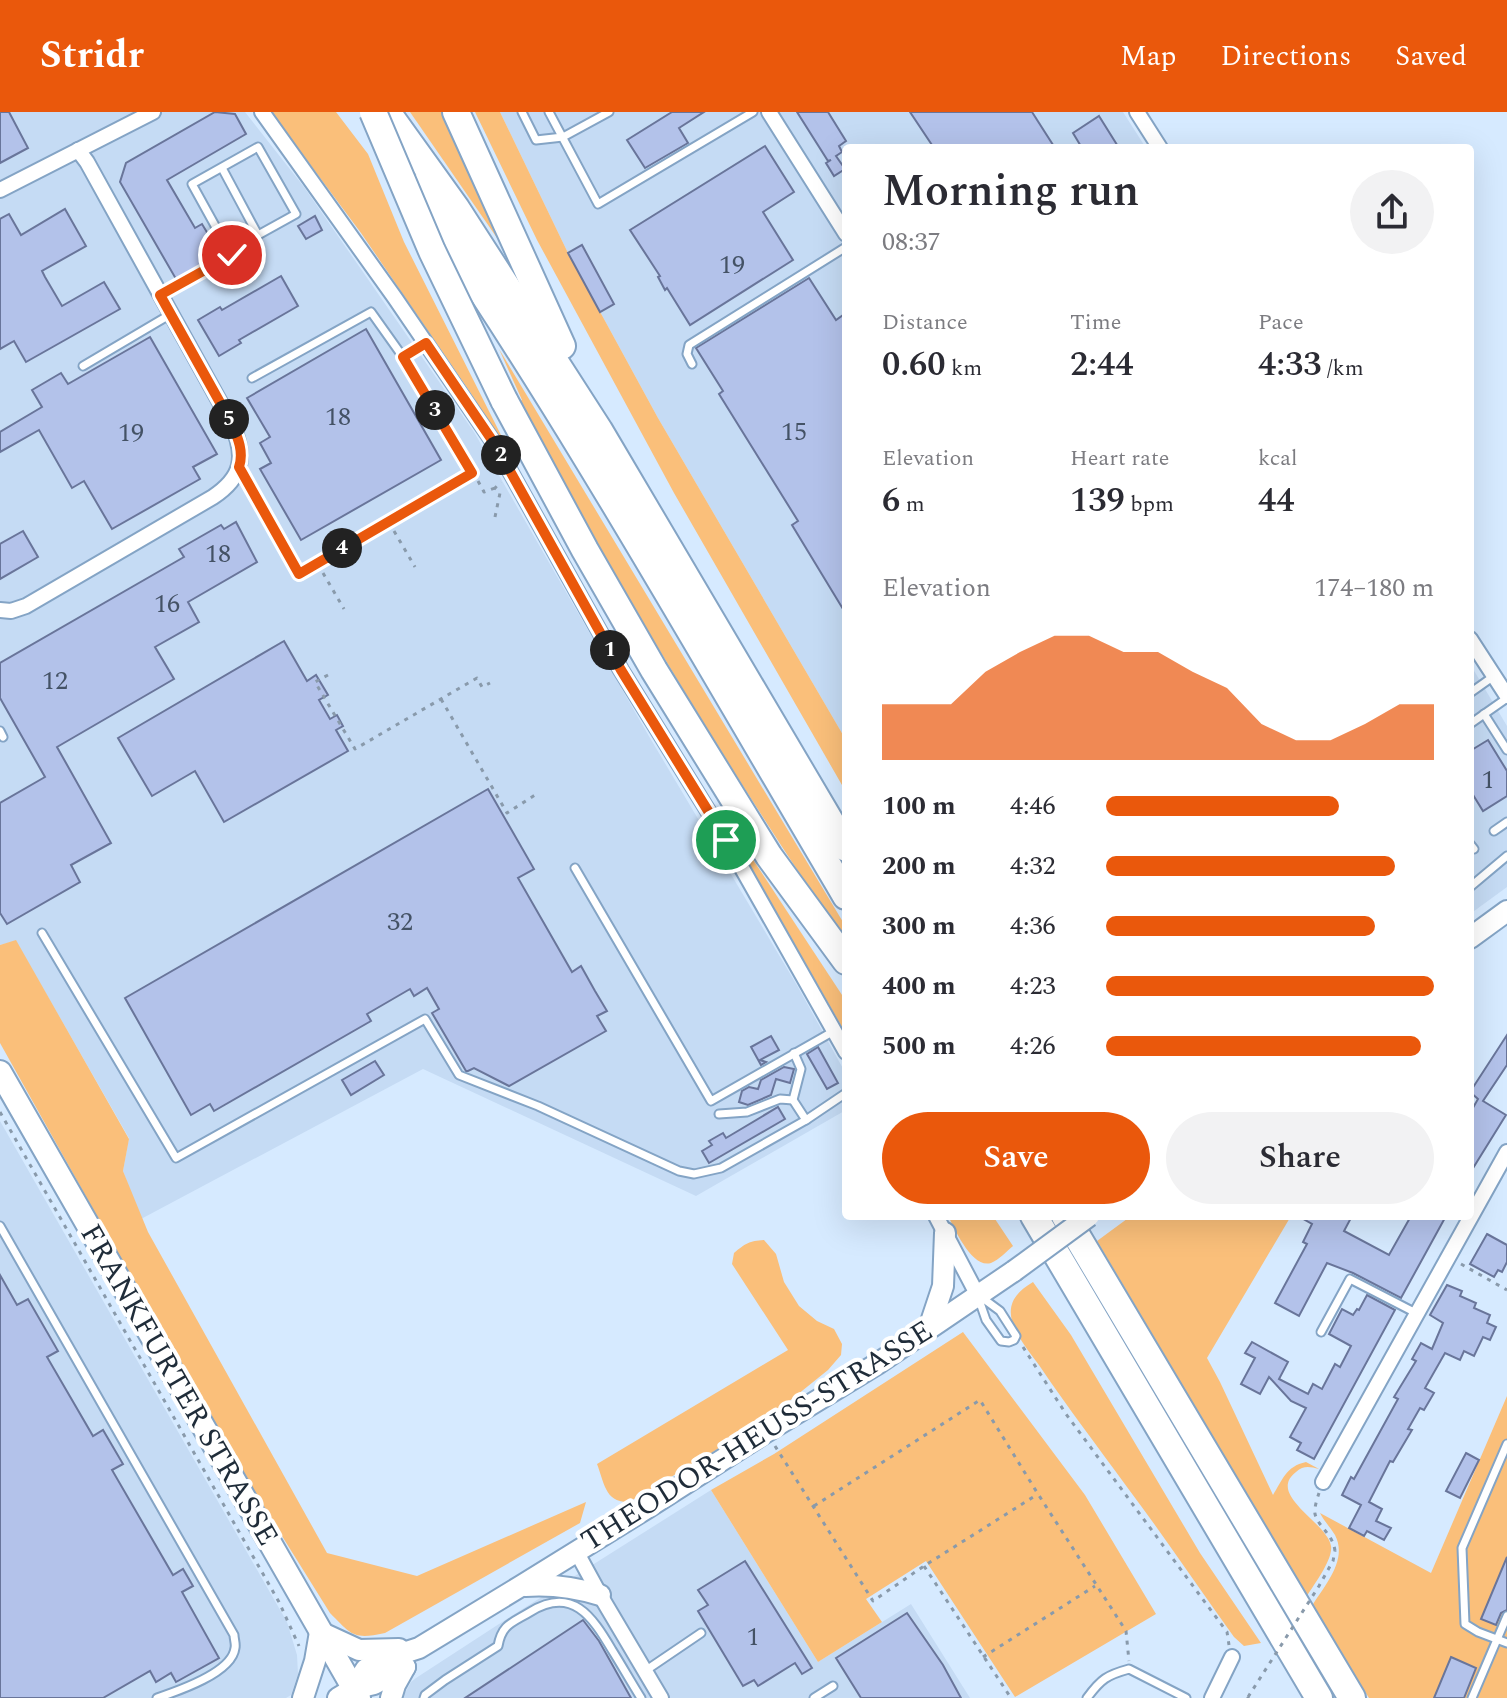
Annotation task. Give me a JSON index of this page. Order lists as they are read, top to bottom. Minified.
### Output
{"streets":{"main road":["FRANKFURTER STRASSE","THEODOR-HEUSS-STRASSE"]},"house_numbers":["19","18","15","19","18","16","12","1","32","1"],"page":{"header":"Stridr","nav":["Map","Directions","Saved"],"heading":["Morning run","08:37"],"stats":[["Distance","0.60 km"],["Time","2:44"],["Pace","4:33 /km"],["Elevation","6 m"],["Heart rate","139 bpm"],["kcal","44"]],"pins":["3","5","2","4","1"],"chart":["Elevation","174–180 m"],"list":[{"name":"100 m","note":"4:46"},{"name":"200 m","note":"4:32"},{"name":"300 m","note":"4:36"},{"name":"400 m","note":"4:23"},{"name":"500 m","note":"4:26"}],"buttons":["Save","Share"]}}
